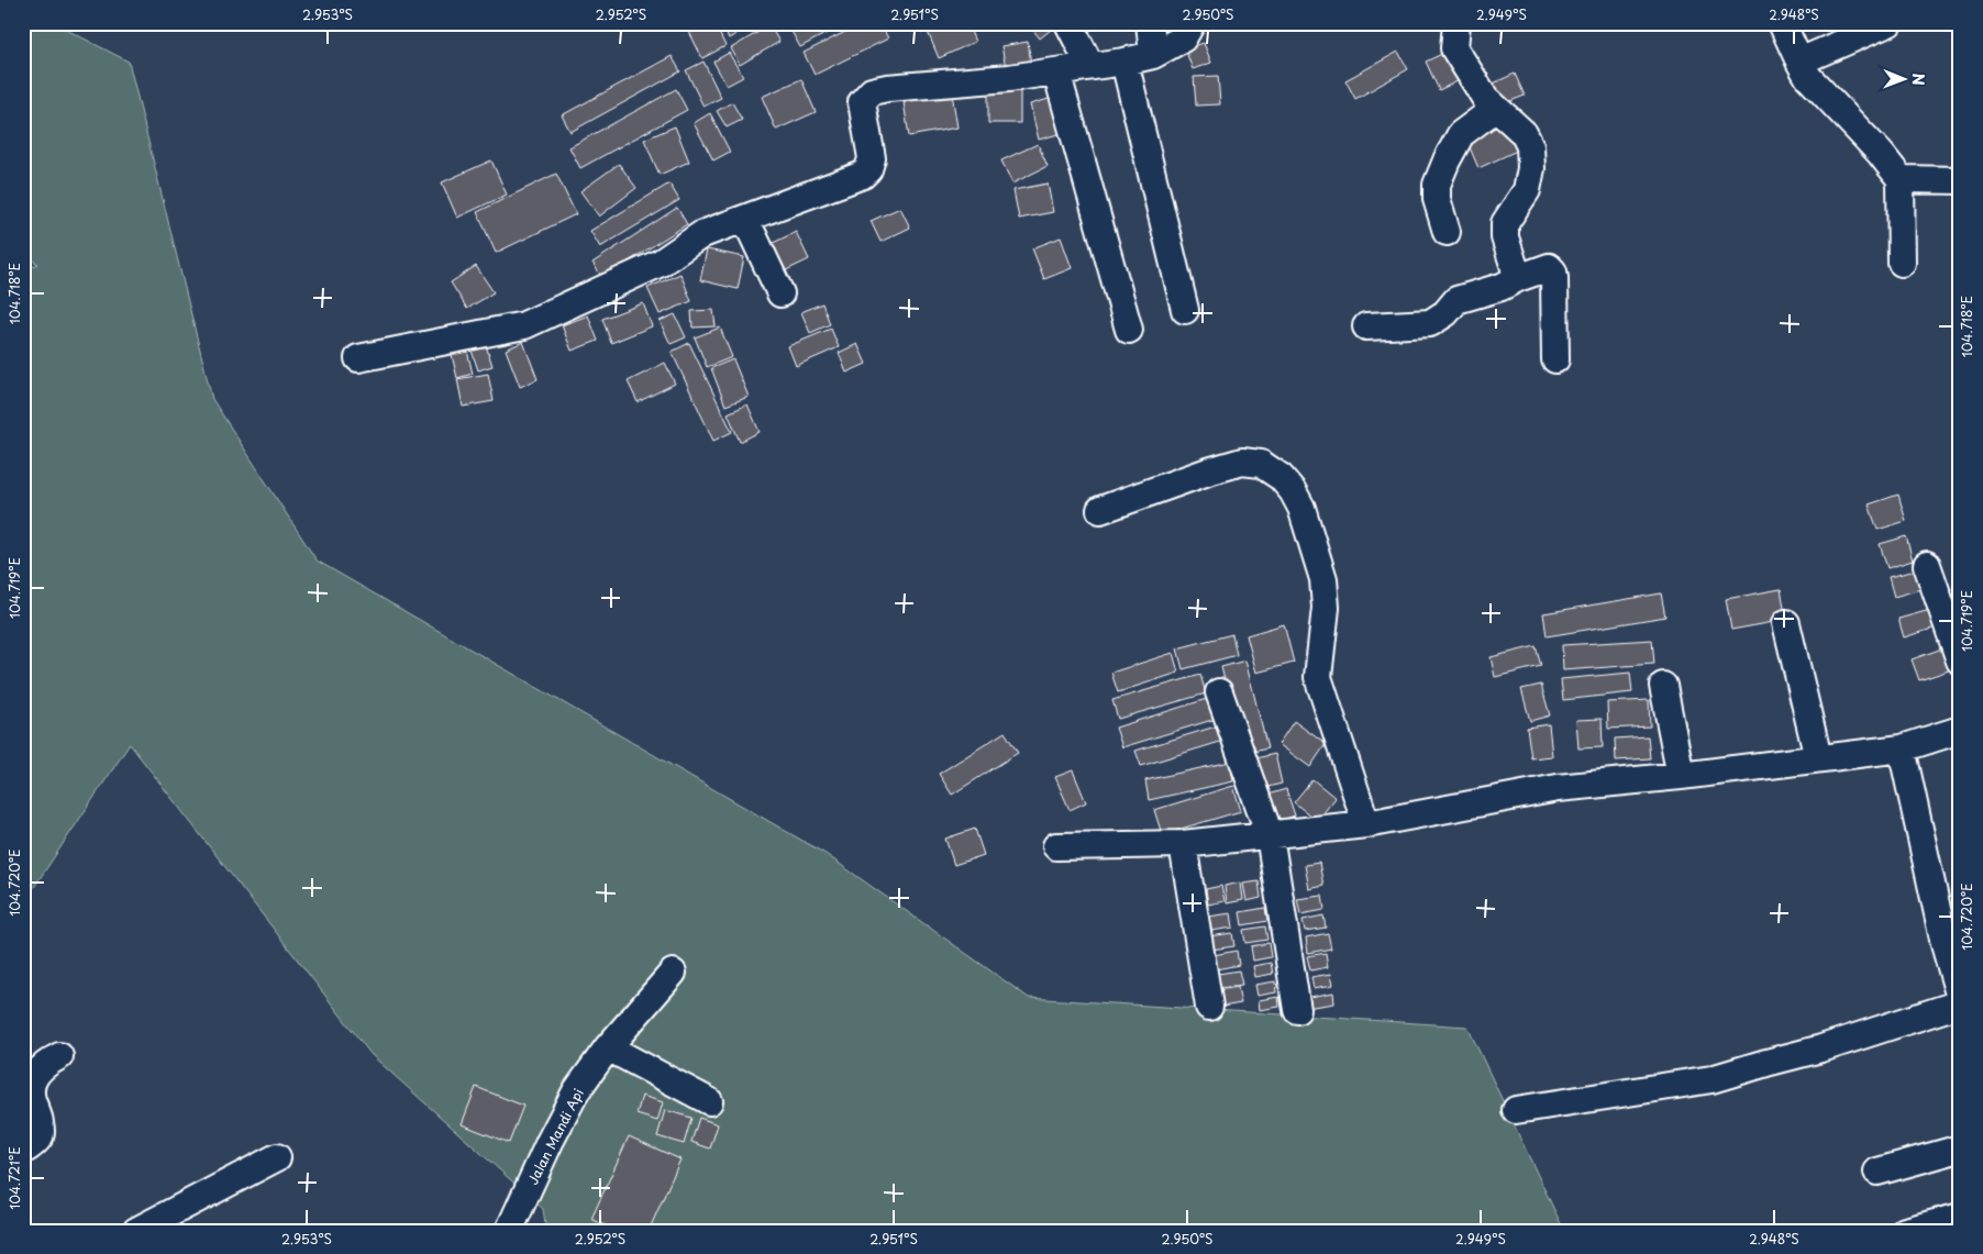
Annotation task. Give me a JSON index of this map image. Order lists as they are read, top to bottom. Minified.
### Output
{"streets":{"street":["Jalan Mandi Api"]},"north":"right","coordinates":["2.953°S","2.952°S","2.951°S","2.950°S","2.949°S","2.948°S","104.718°E","104.719°E","104.720°E","104.721°E"]}
